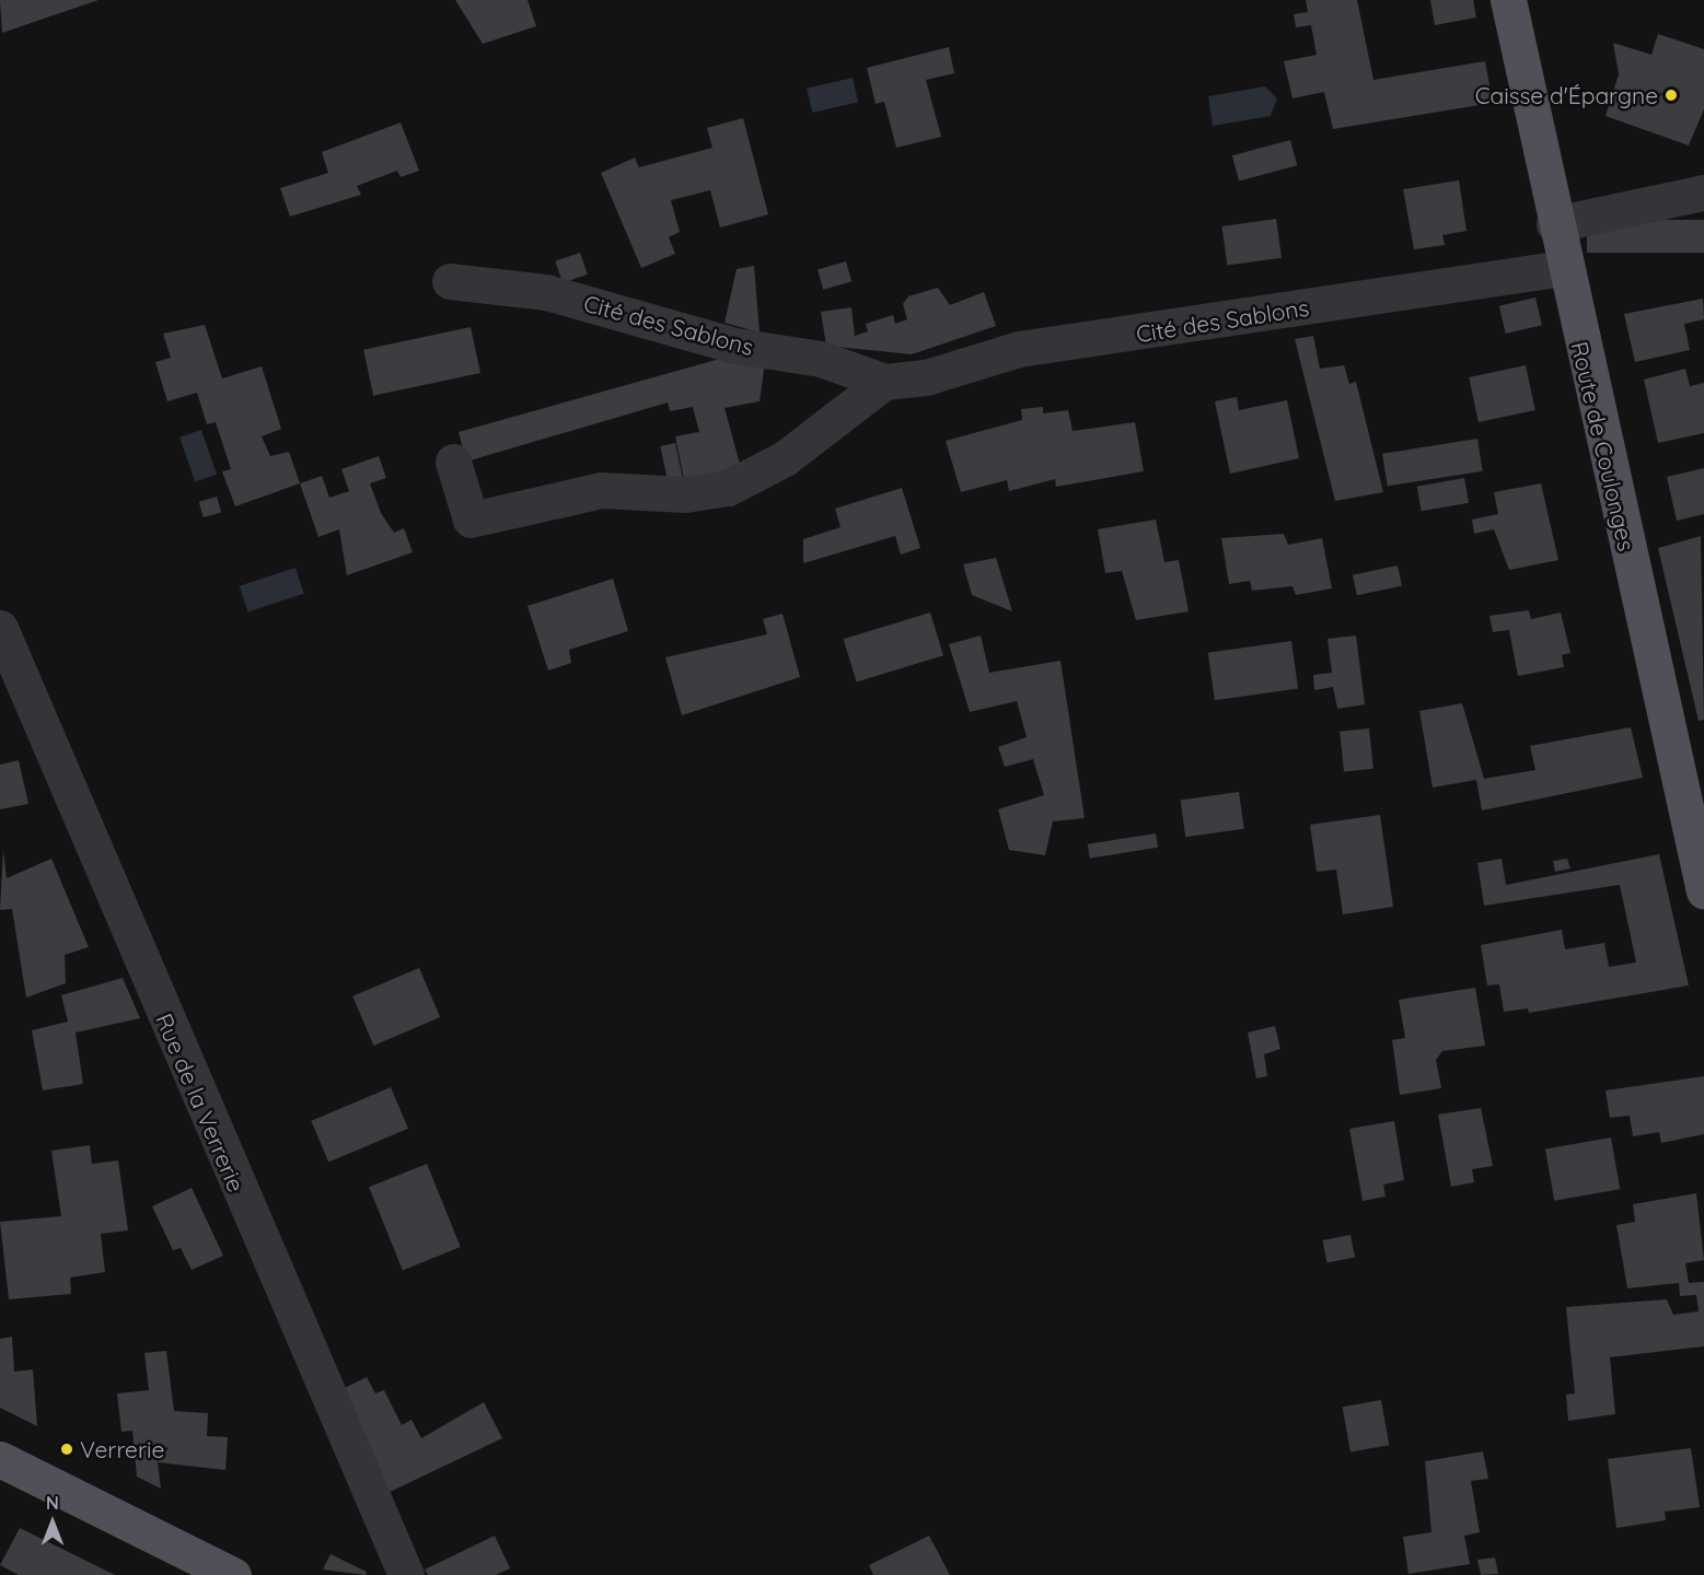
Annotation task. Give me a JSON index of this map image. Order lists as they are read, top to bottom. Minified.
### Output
{"streets":{"main road":["Route de Coulonges"],"street":["Cité des Sablons","Rue de la Verrerie"]},"crossings":[["Cité des Sablons","Route de Coulonges"]],"places":["Caisse d'Épargne","Verrerie"],"north":"top"}
